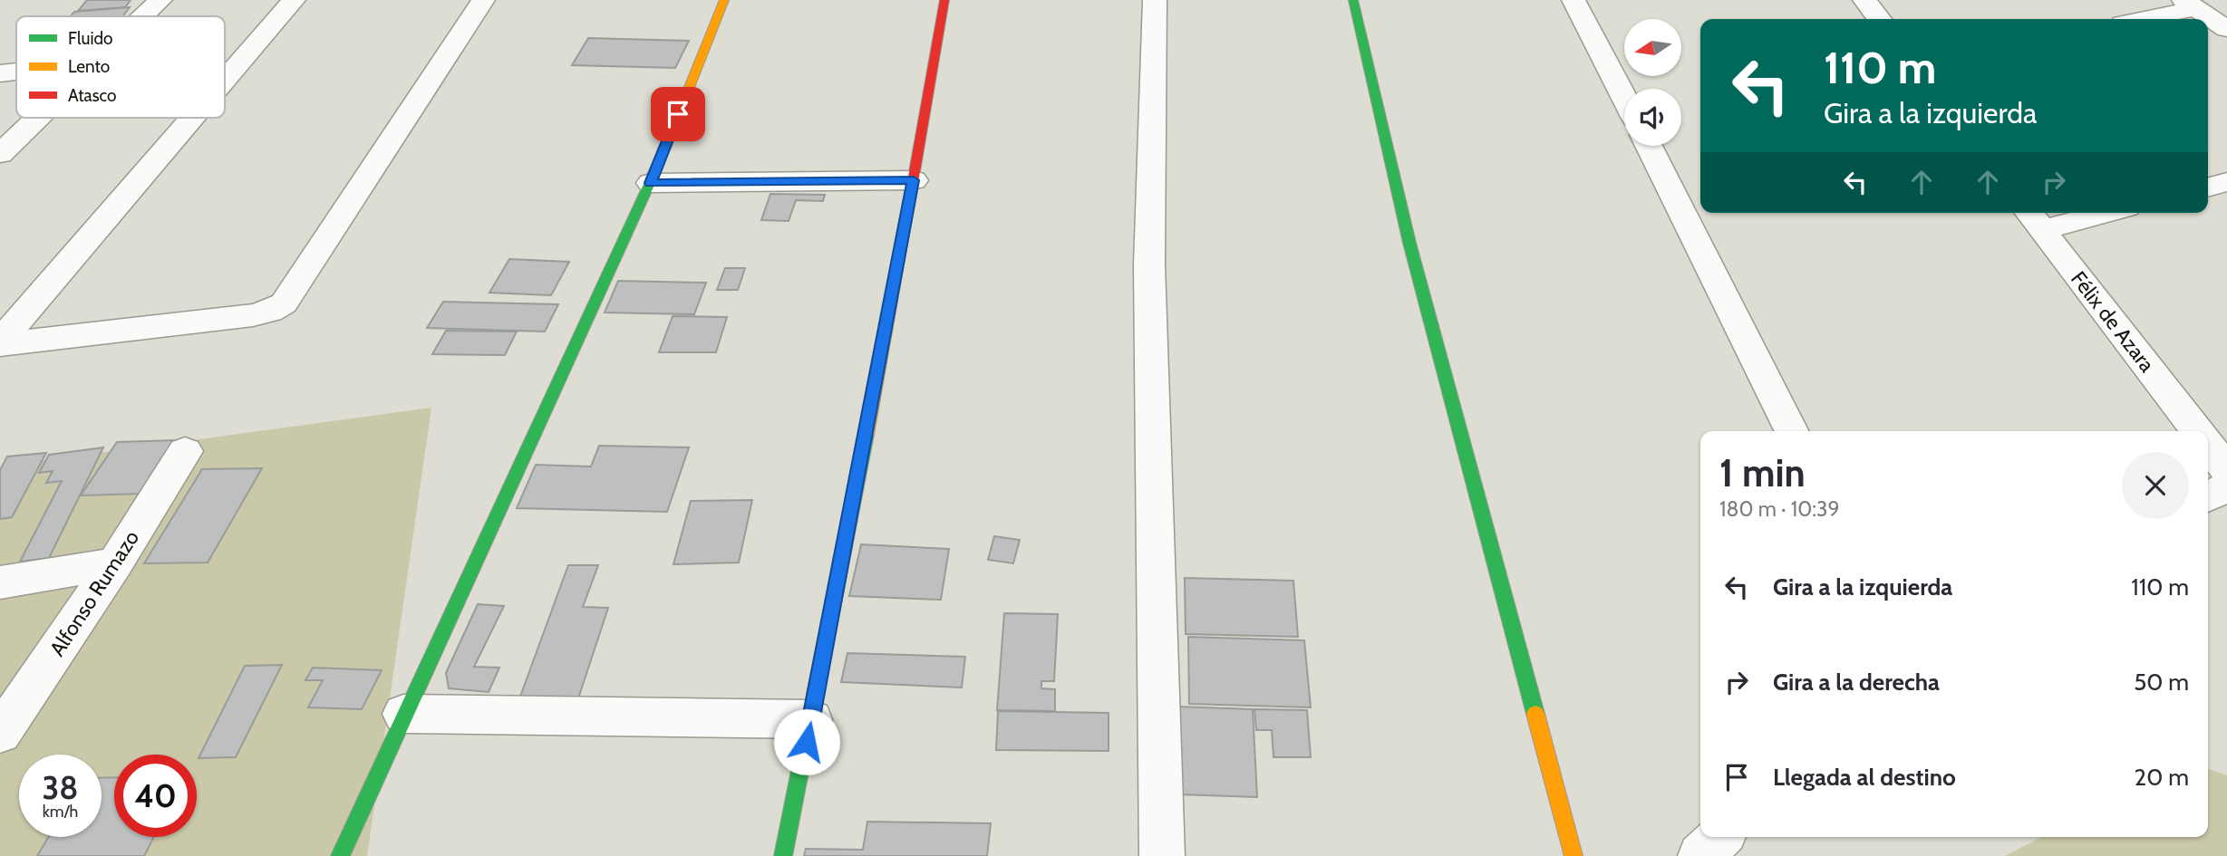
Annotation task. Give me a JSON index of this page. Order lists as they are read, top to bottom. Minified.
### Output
{"streets":{"street":["Félix de Azara","Alfonso Rumazo"]},"legend":["Fluido","Lento","Atasco"],"north":"left","page":{"turn":["110 m","Gira a la izquierda"],"heading":["1 min","180 m · 10:39"],"list":[{"name":"Gira a la izquierda","value":"110 m"},{"name":"Gira a la derecha","value":"50 m"},{"name":"Llegada al destino","value":"20 m"}],"speed":"38 km/h","limit":"40"}}
